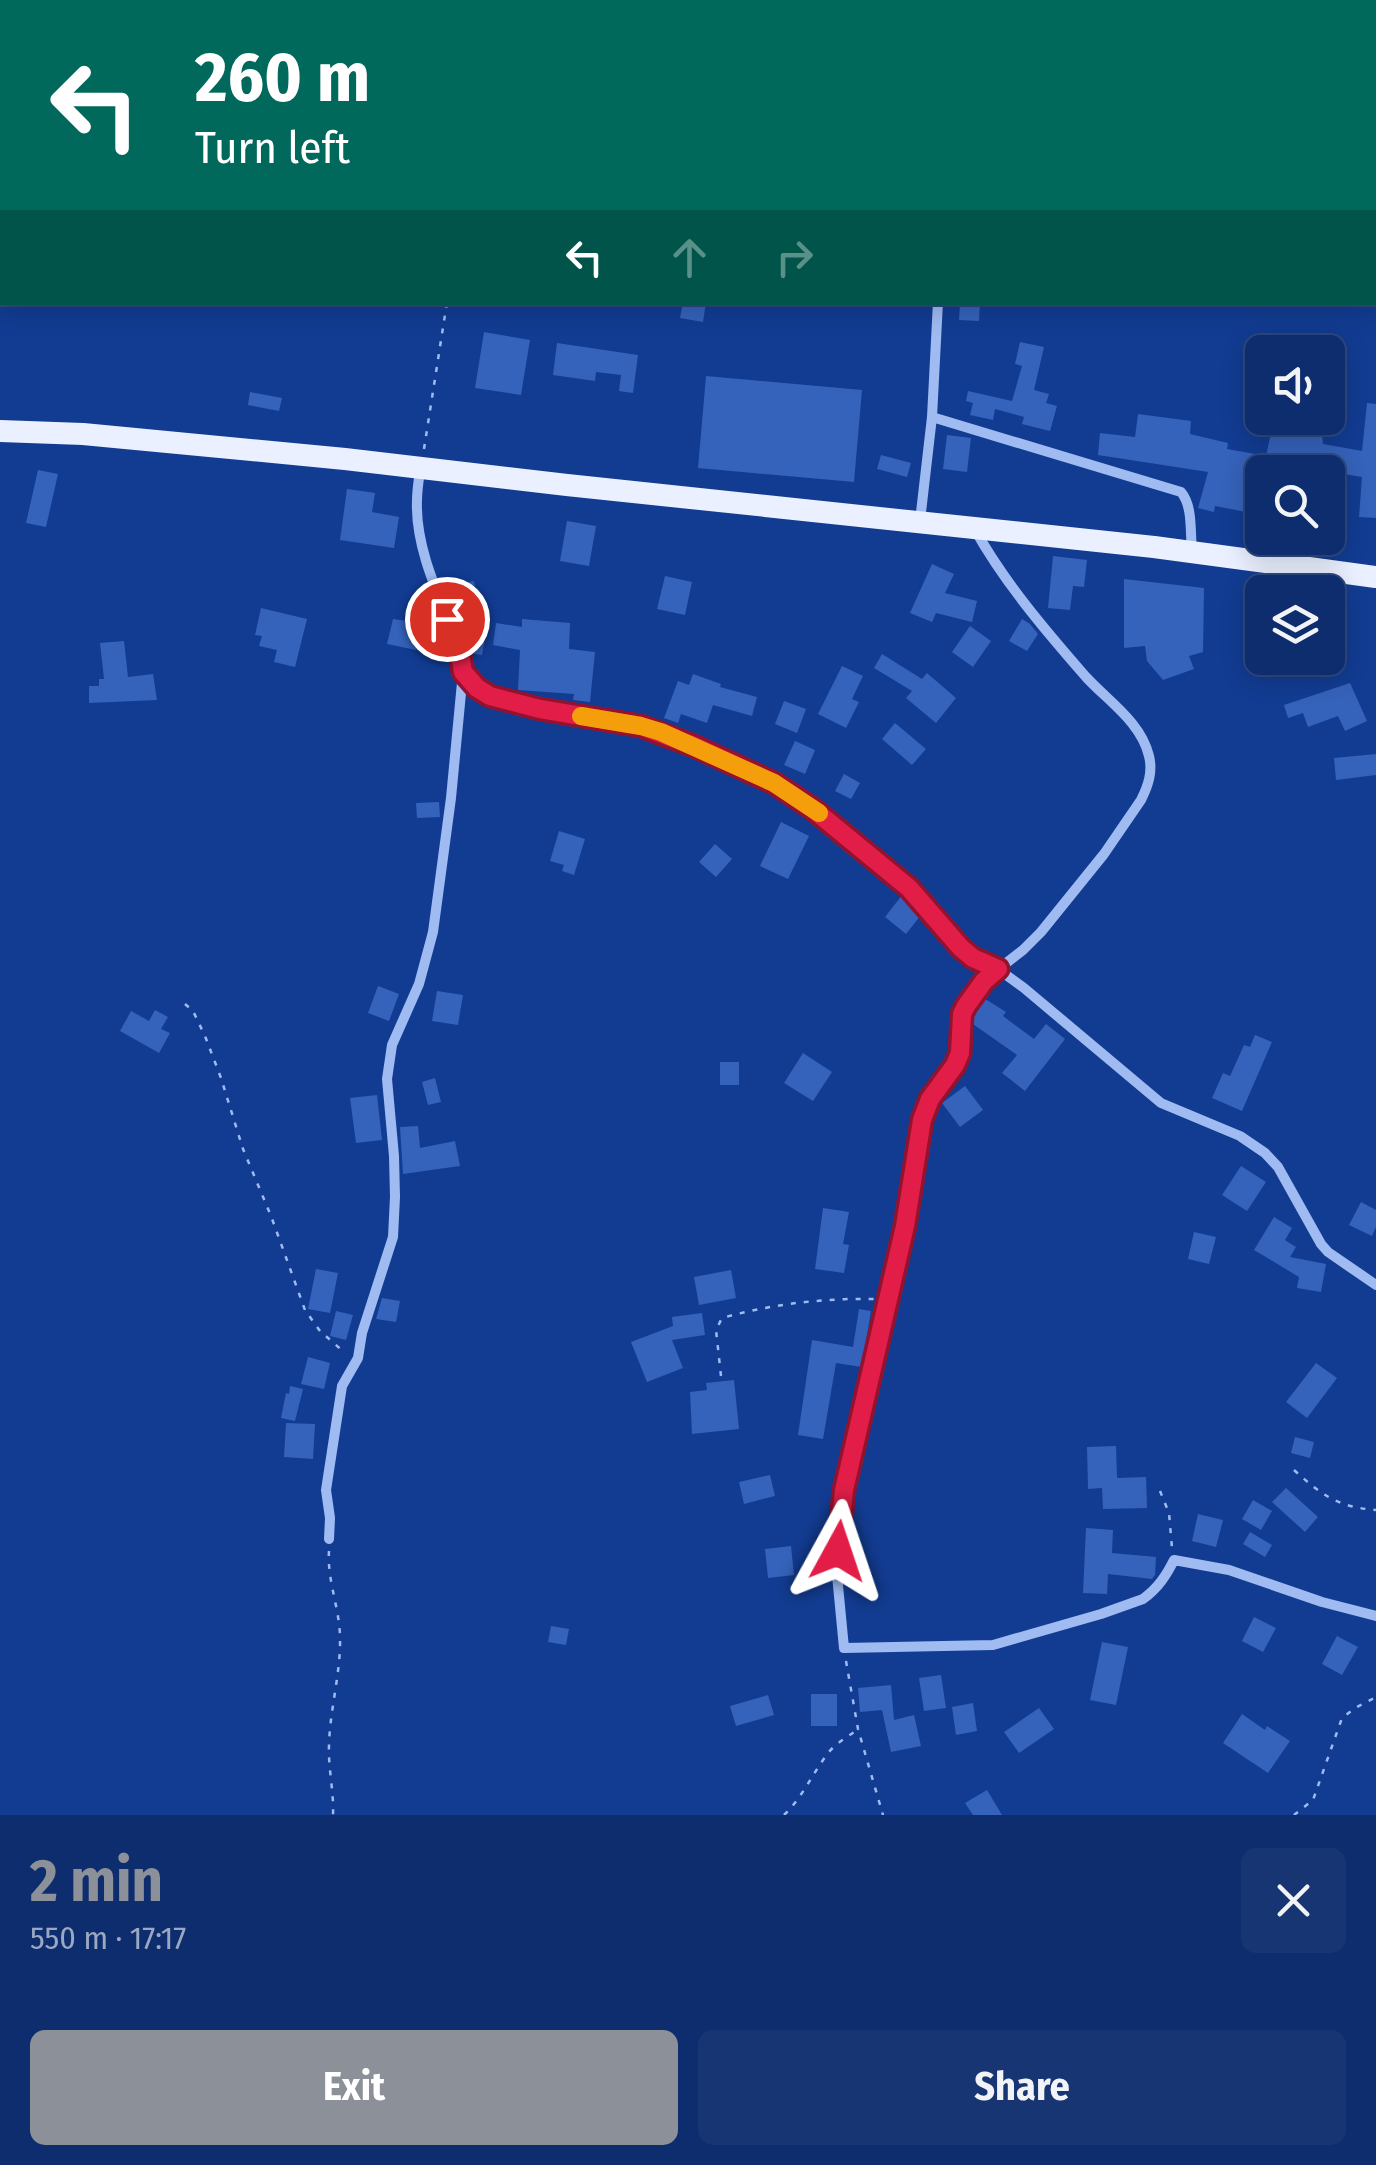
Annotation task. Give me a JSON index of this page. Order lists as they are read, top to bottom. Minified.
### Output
{"page":{"turn":["260 m","Turn left"],"heading":["2 min","550 m · 17:17"],"buttons":["Exit","Share"]}}
